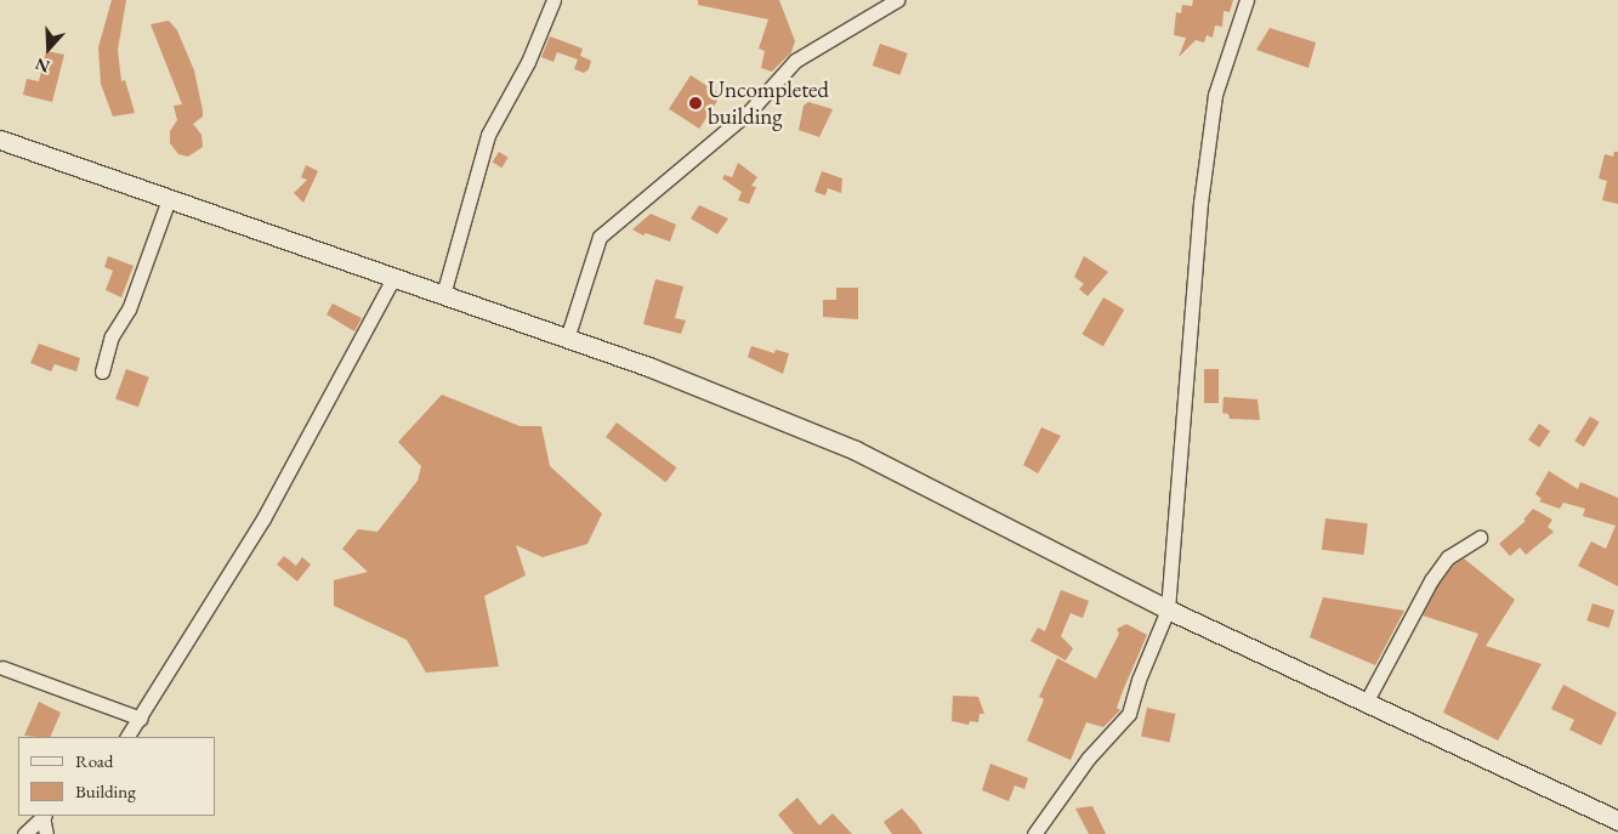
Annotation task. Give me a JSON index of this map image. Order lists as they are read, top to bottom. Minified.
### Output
{"places":["Uncompleted building"],"legend":["Road","Building"],"north":"bottom"}
